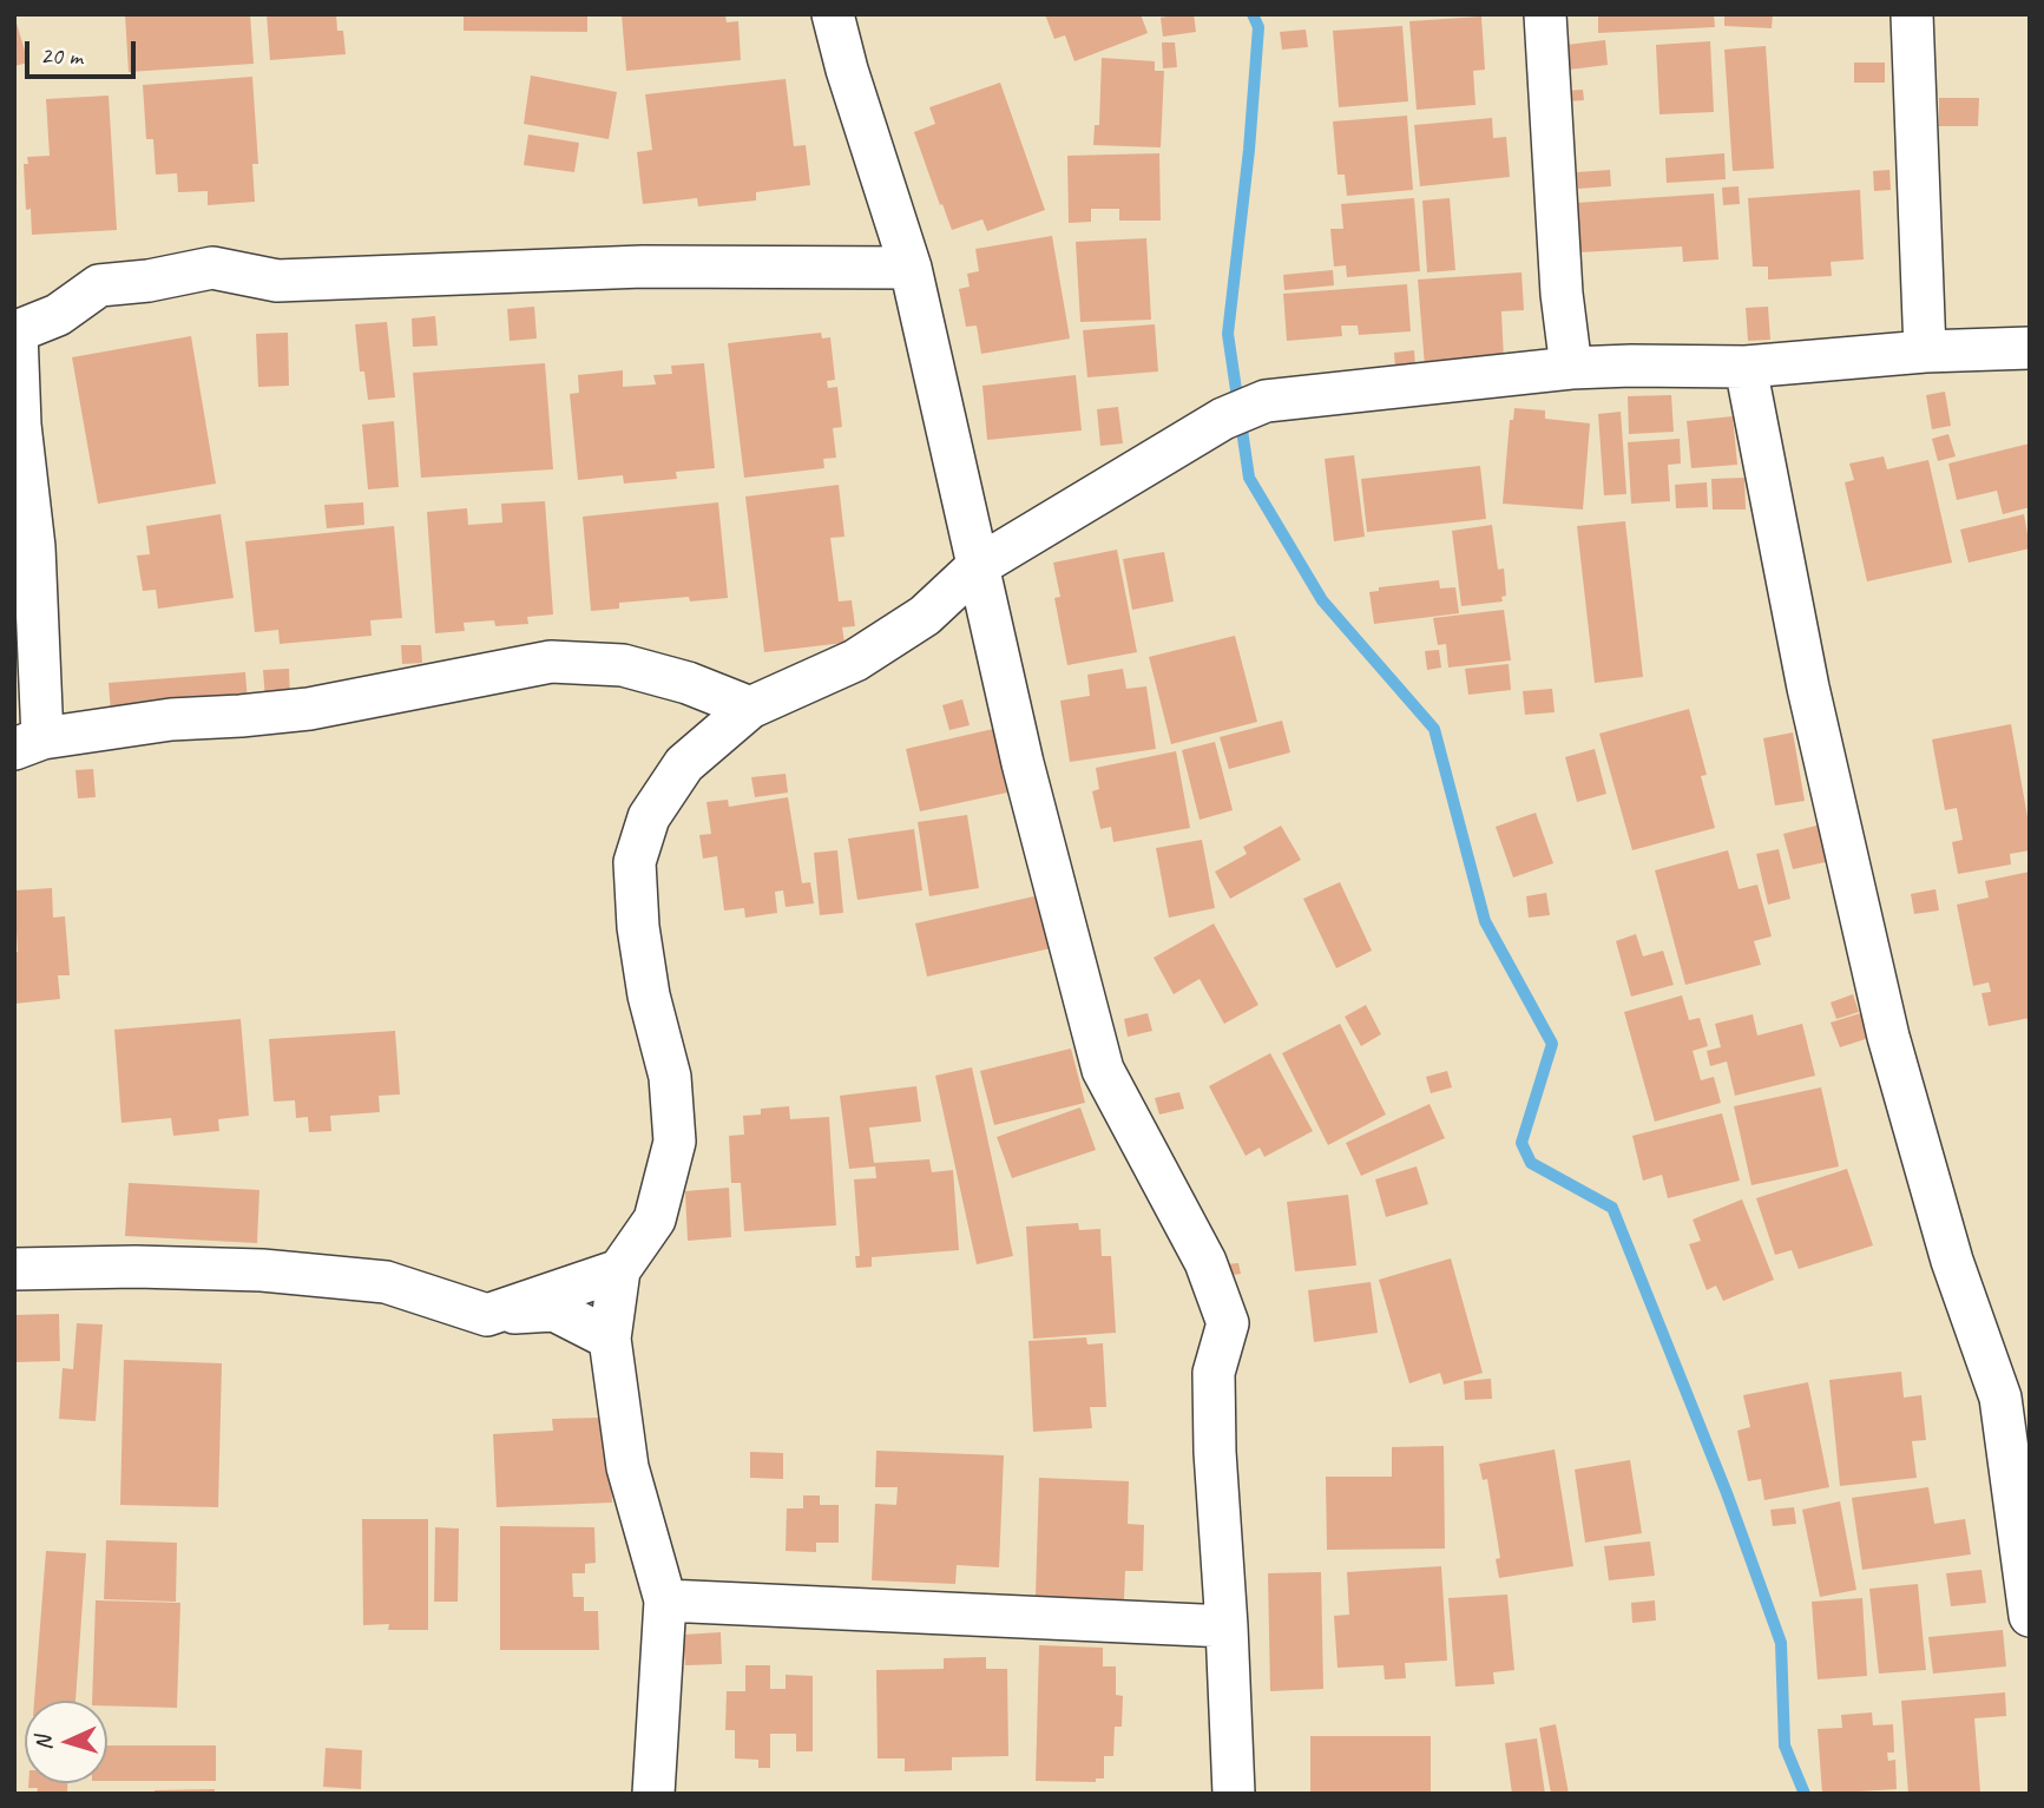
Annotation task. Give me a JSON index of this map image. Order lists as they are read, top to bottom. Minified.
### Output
{"scale_bar":"20 m","north":"left"}
